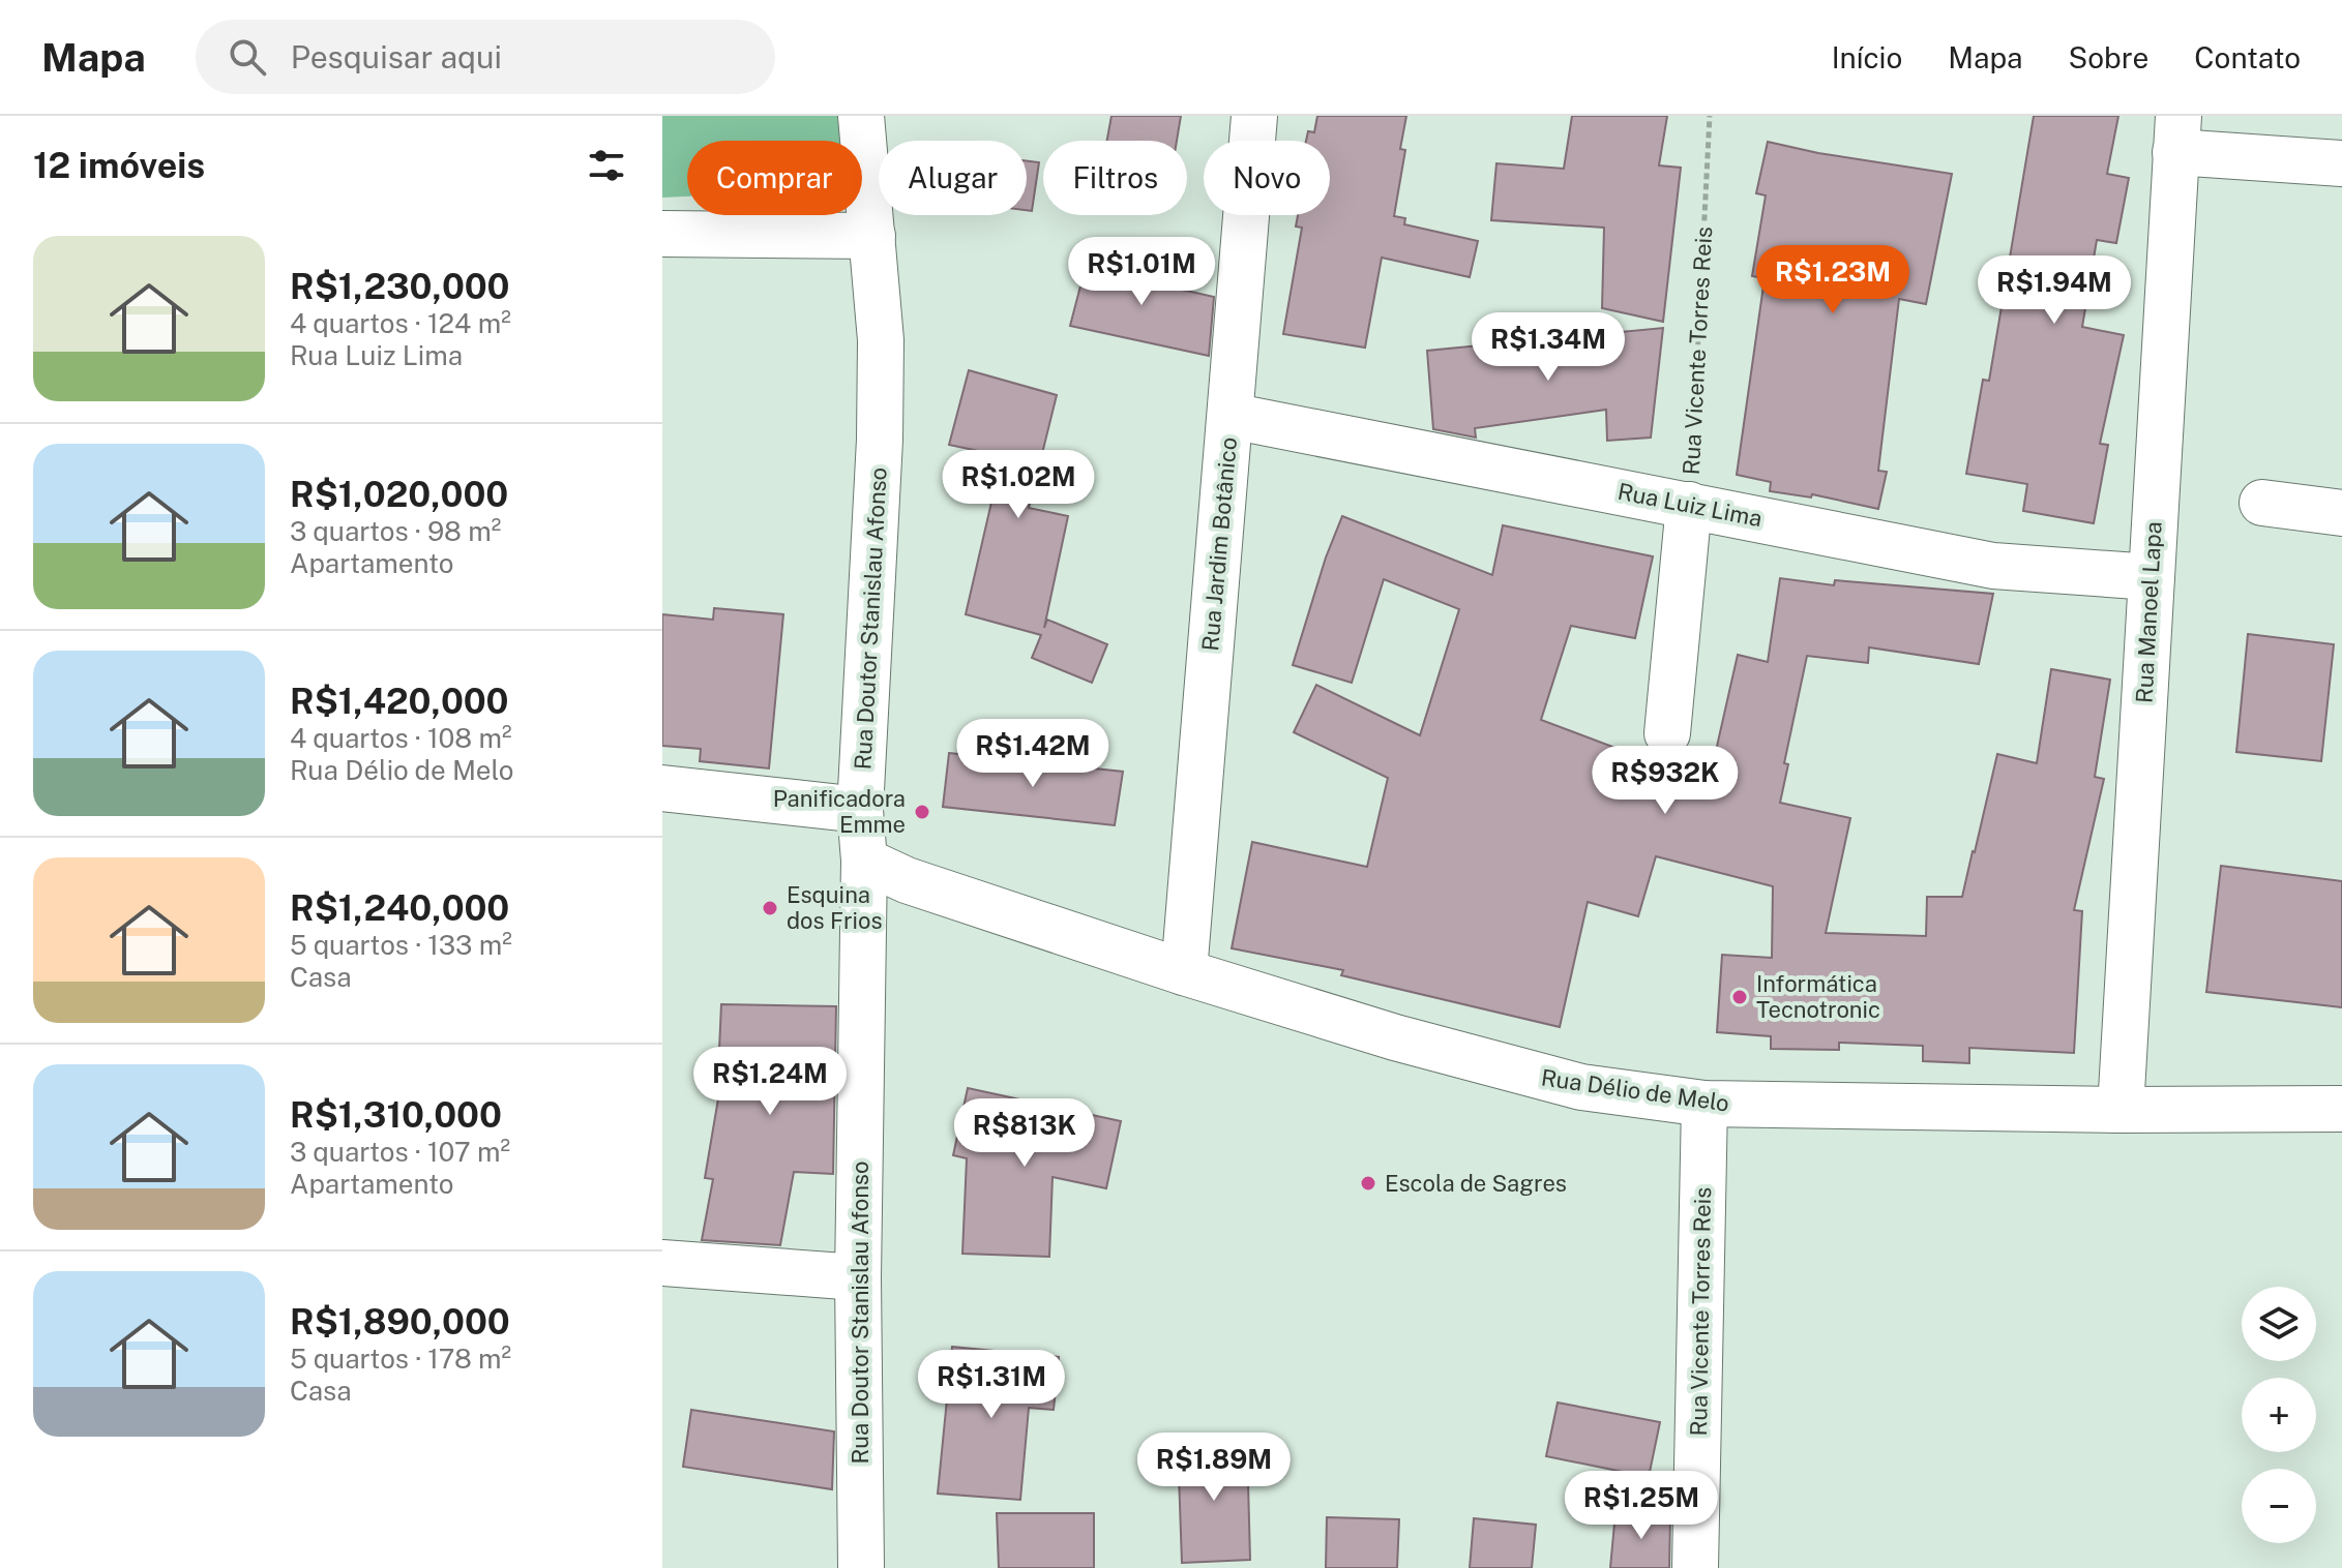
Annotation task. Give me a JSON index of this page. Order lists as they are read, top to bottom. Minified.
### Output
{"streets":{"street":["Rua Vicente Torres Reis","Rua Luiz Lima","Rua Jardim Botânico","Rua Manoel Lapa","Rua Doutor Stanislau Afonso","Rua Délio de Melo"]},"crossings":[["Rua Vicente Torres Reis","Rua Luiz Lima"],["Rua Vicente Torres Reis","Rua Délio de Melo"],["Rua Luiz Lima","Rua Jardim Botânico"],["Rua Luiz Lima","Rua Manoel Lapa"],["Rua Jardim Botânico","Rua Délio de Melo"],["Rua Manoel Lapa","Rua Délio de Melo"],["Rua Doutor Stanislau Afonso","Rua Délio de Melo"]],"places":["Panificadora Emme","Esquina dos Frios","Informática Tecnotronic","Escola de Sagres"],"page":{"header":"Mapa","search":"Pesquisar aqui","nav":["Início","Mapa","Sobre","Contato"],"heading":"12 imóveis","chip":["Comprar","Alugar","Filtros","Novo"],"list":[{"name":"R$1,230,000","note":"4 quartos · 124 m² · Rua Luiz Lima"},{"name":"R$1,020,000","note":"3 quartos · 98 m² · Apartamento"},{"name":"R$1,420,000","note":"4 quartos · 108 m² · Rua Délio de Melo"},{"name":"R$1,240,000","note":"5 quartos · 133 m² · Casa"},{"name":"R$1,310,000","note":"3 quartos · 107 m² · Apartamento"},{"name":"R$1,890,000","note":"5 quartos · 178 m² · Casa"}],"price":["R$1.01M","R$1.23M","R$1.94M","R$1.34M","R$1.02M","R$1.42M","R$932K","R$1.24M","R$813K","R$1.31M","R$1.89M","R$1.25M"],"map_buttons":["+","−"]}}
